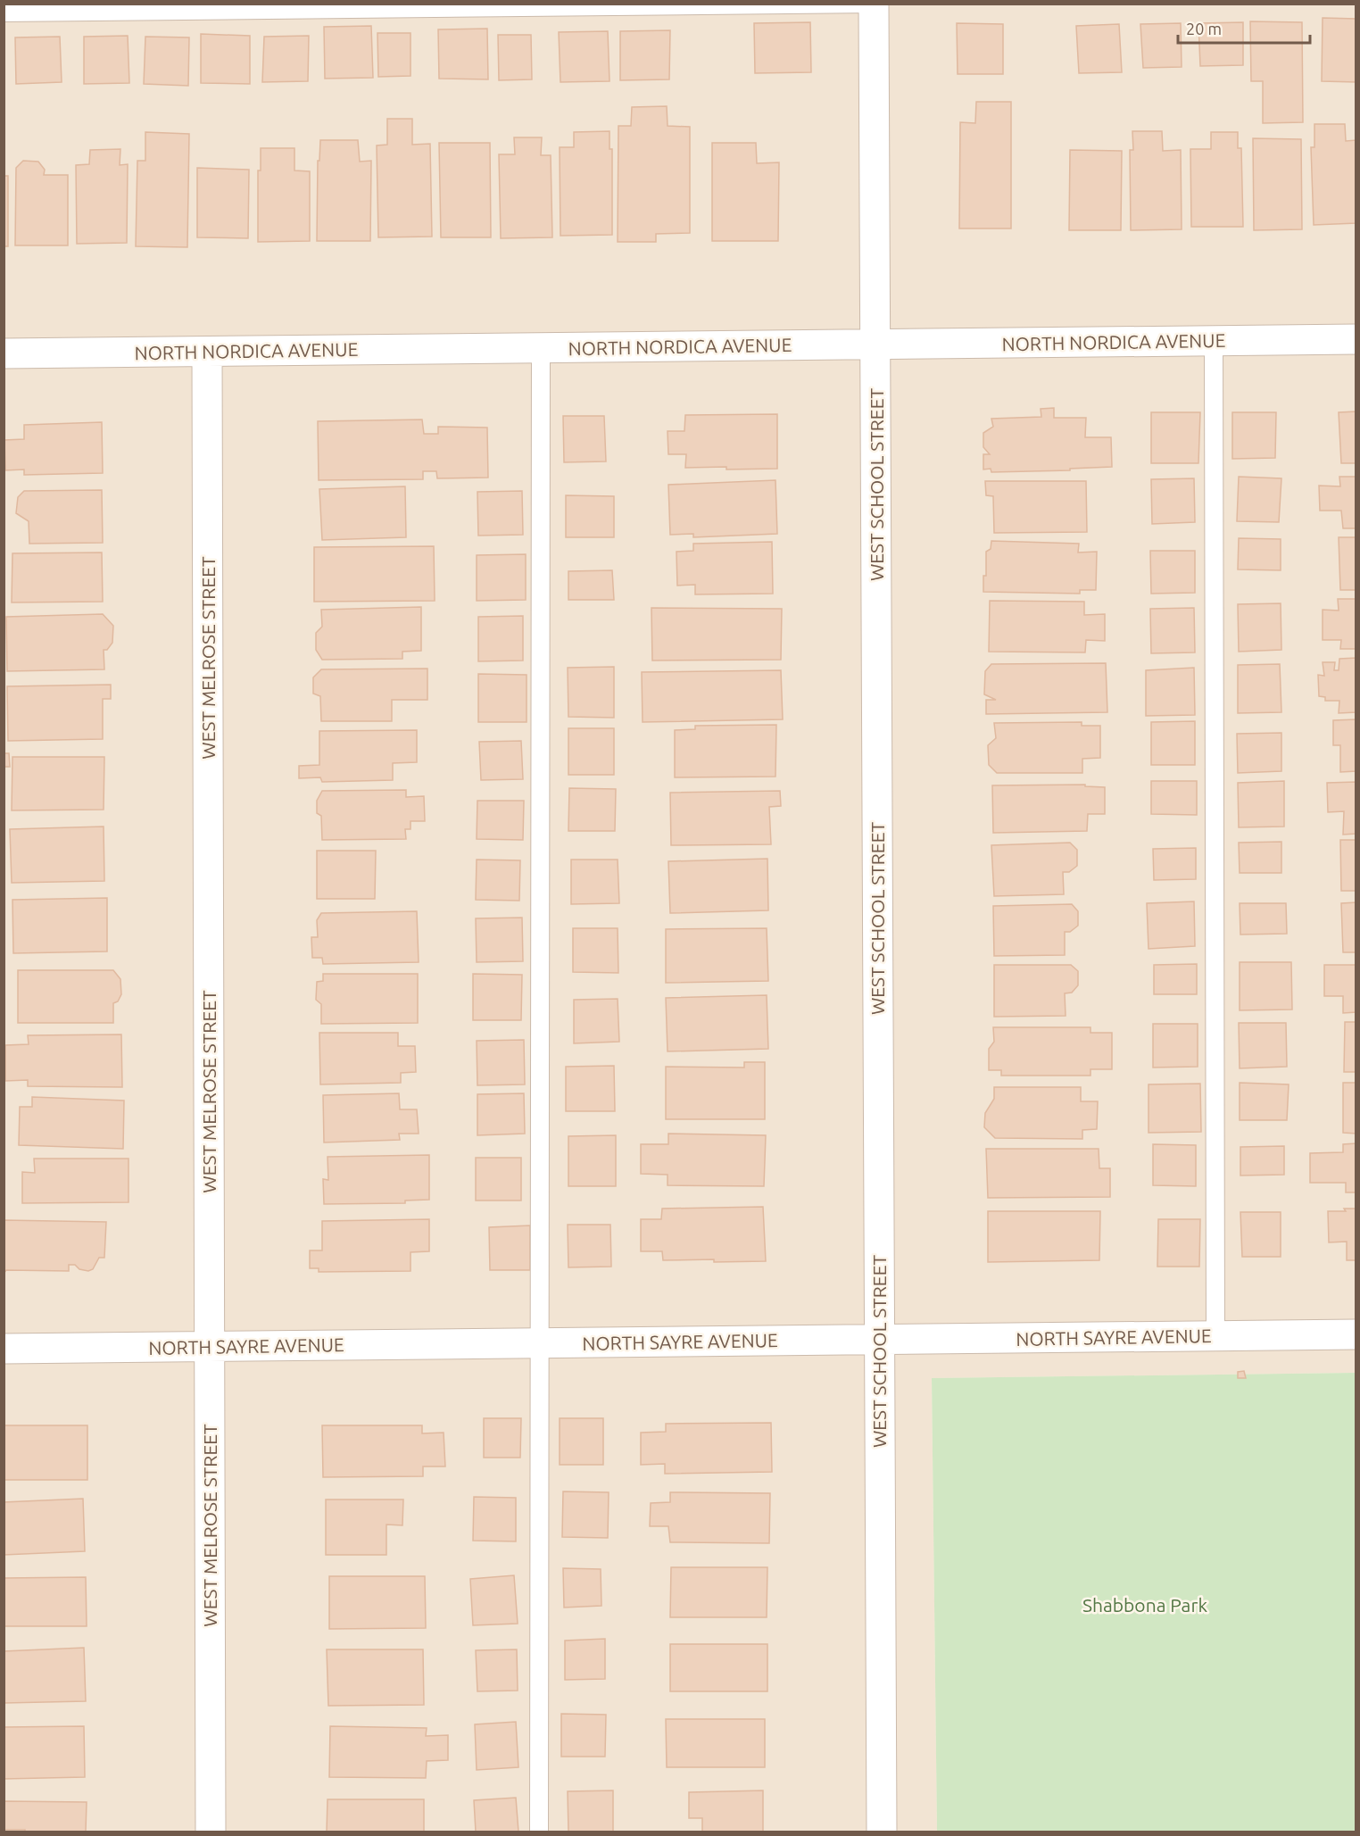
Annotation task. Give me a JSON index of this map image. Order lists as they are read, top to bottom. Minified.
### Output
{"streets":{"street":["NORTH NORDICA AVENUE","WEST SCHOOL STREET","WEST MELROSE STREET","NORTH SAYRE AVENUE"]},"crossings":[["NORTH NORDICA AVENUE","WEST SCHOOL STREET"],["NORTH NORDICA AVENUE","WEST MELROSE STREET"],["WEST SCHOOL STREET","NORTH SAYRE AVENUE"],["WEST MELROSE STREET","NORTH SAYRE AVENUE"]],"parks":["Shabbona Park"],"scale_bar":"20 m"}
